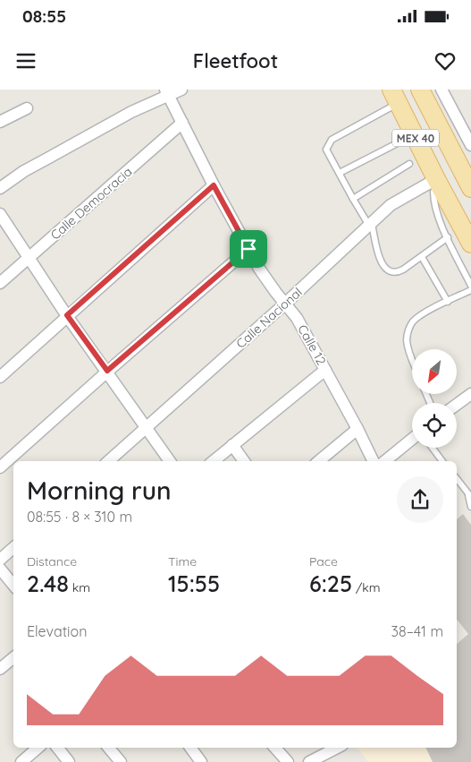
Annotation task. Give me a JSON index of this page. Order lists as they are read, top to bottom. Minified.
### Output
{"streets":{"main road":["MEX 40"],"street":["Calle Democracia","Calle Nacional","Calle 12"]},"crossings":[["MEX 40","Calle Nacional"],["Calle Democracia","Calle 12"],["Calle Nacional","Calle 12"]],"north":"bottom left","page":{"status":"08:55","header":"Fleetfoot","heading":["Morning run","08:55 · 8 × 310 m"],"stats":[["Distance","2.48 km"],["Time","15:55"],["Pace","6:25 /km"]],"chart":["Elevation","38–41 m"]}}
